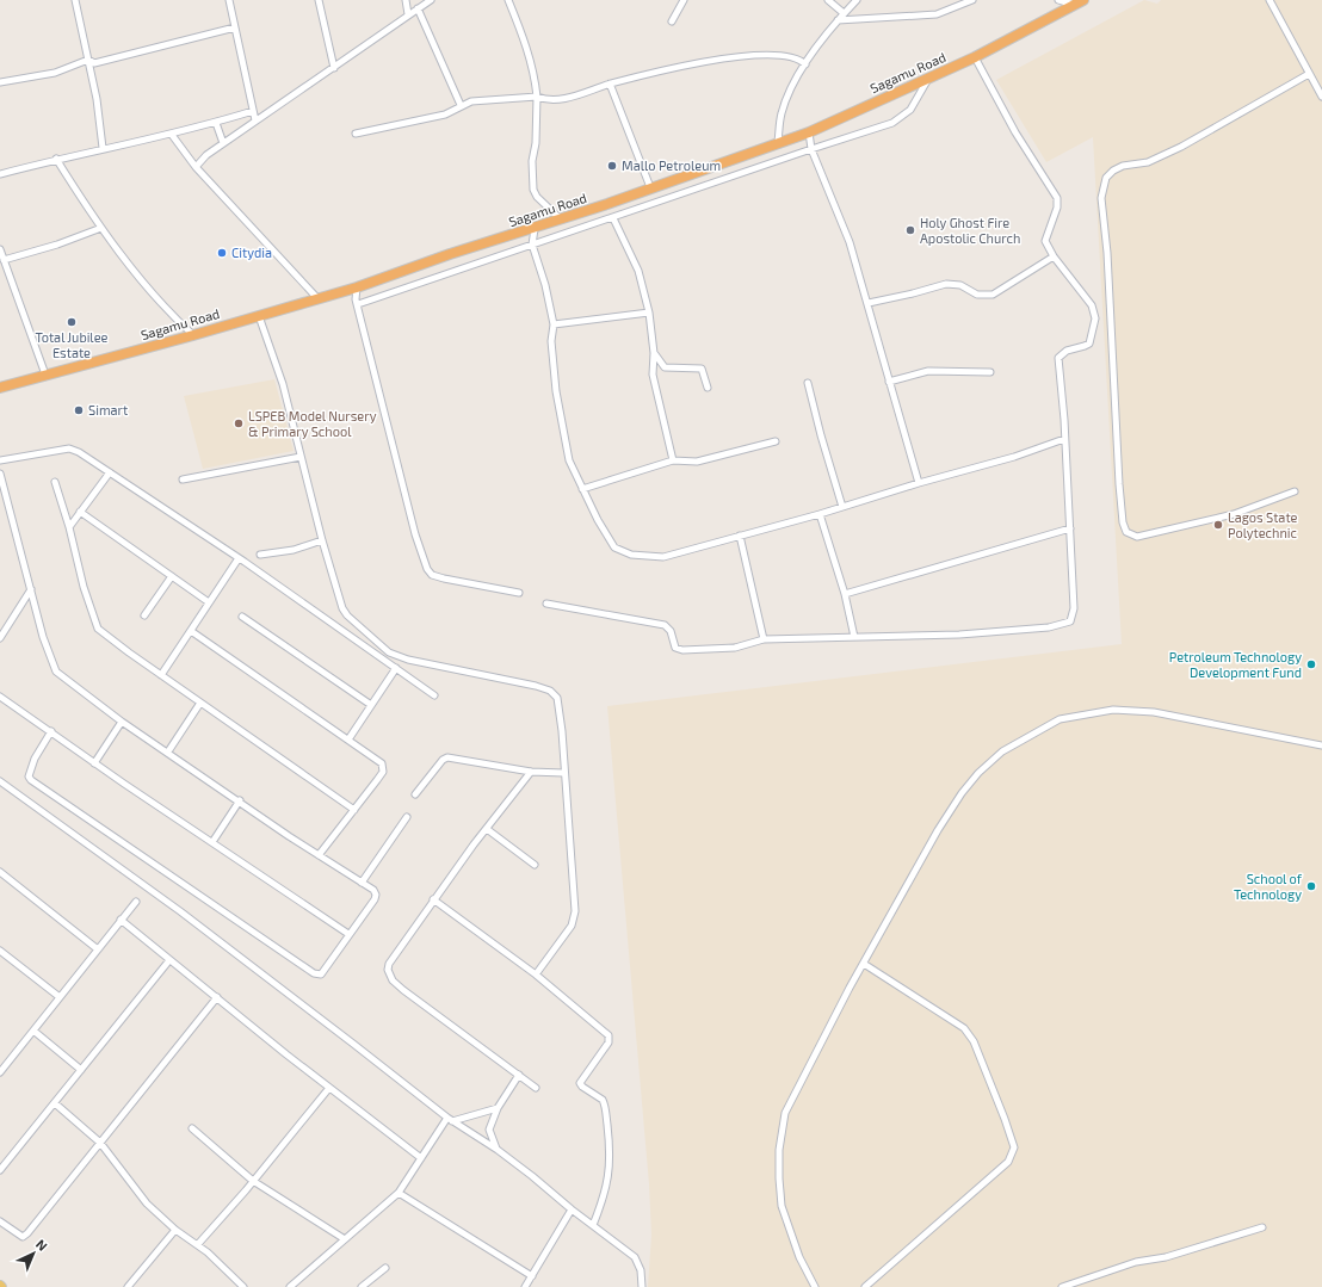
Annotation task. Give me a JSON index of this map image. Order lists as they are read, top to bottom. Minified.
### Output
{"streets":{"highway":["Sagamu Road"]},"places":["Mallo Petroleum","Holy Ghost Fire Apostolic Church","Citydia","Total Jubilee Estate","Simart","LSPEB Model Nursery & Primary School","Lagos State Polytechnic","Petroleum Technology Development Fund","School of Technology"],"north":"top right"}
